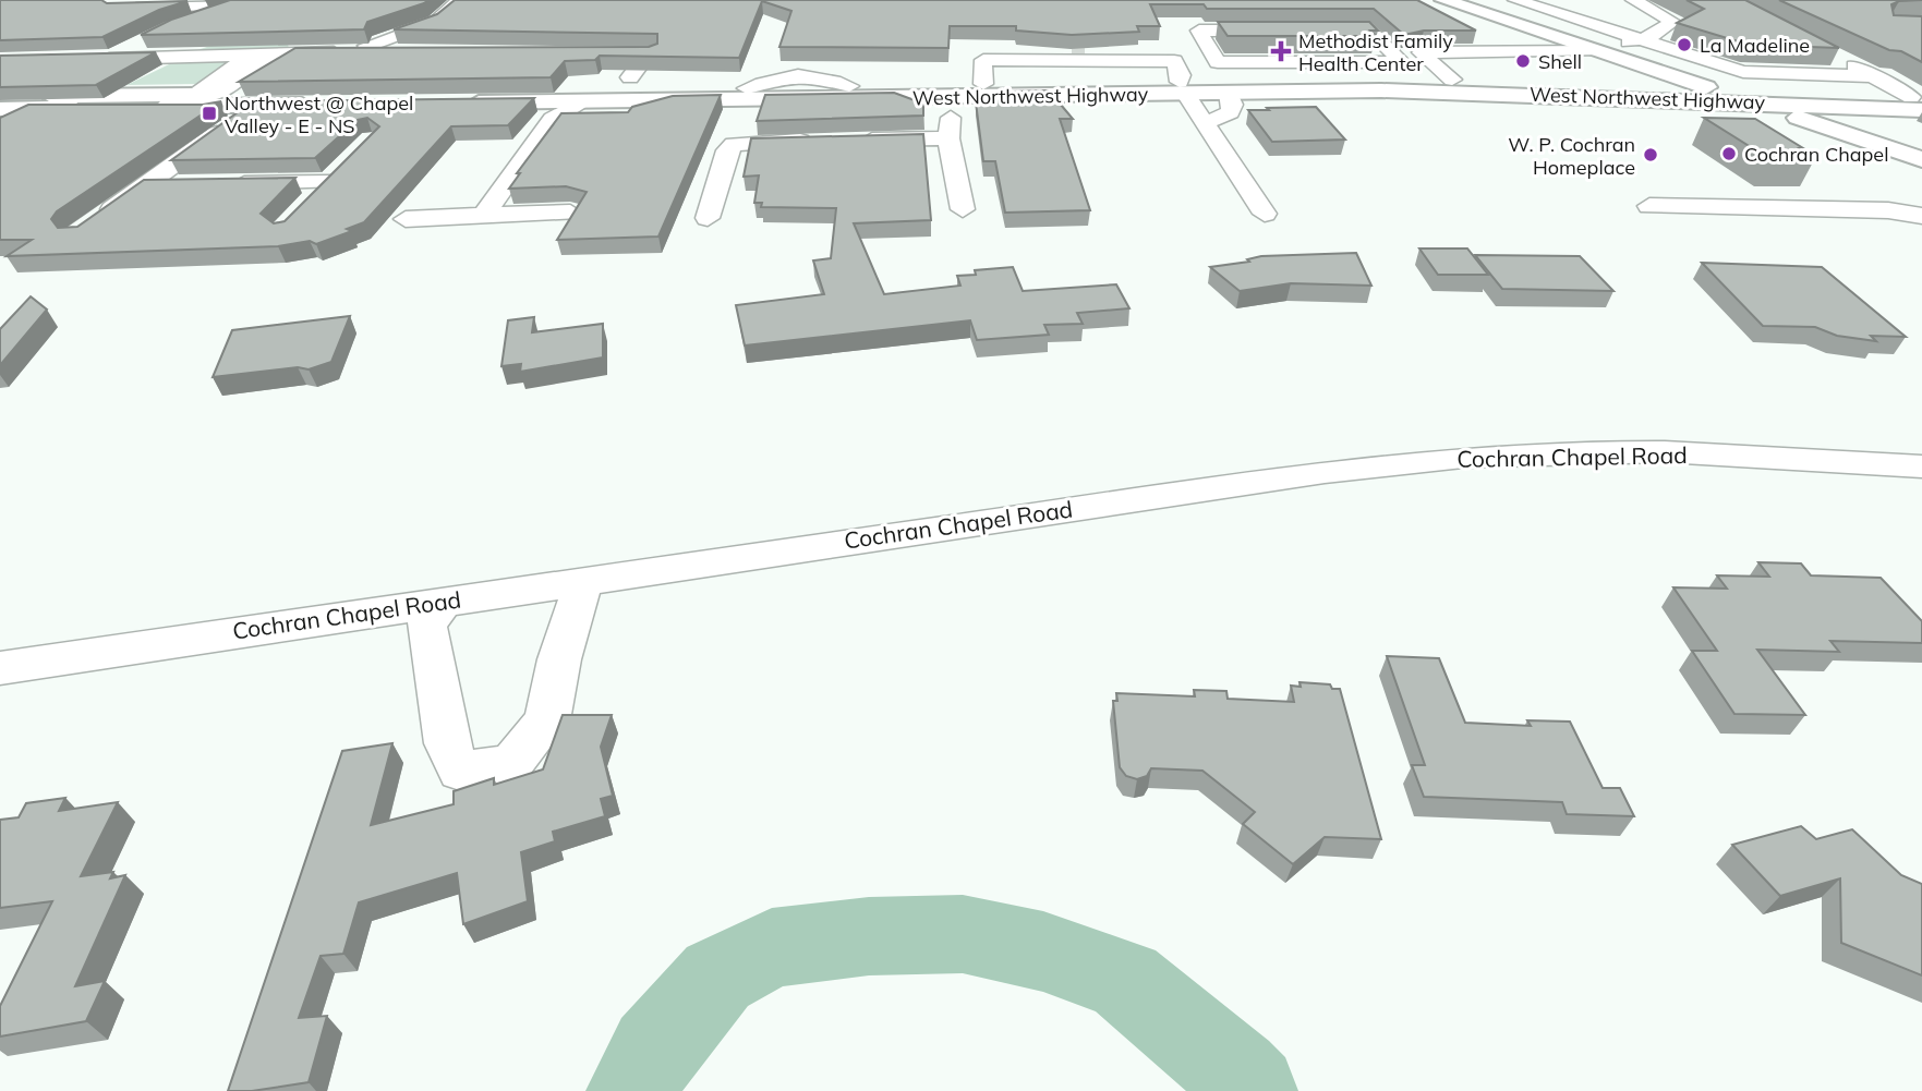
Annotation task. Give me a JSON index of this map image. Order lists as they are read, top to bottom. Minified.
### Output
{"streets":{"main road":["West Northwest Highway"],"street":["Cochran Chapel Road"]},"places":{"other":["La Madeline","Shell","Cochran Chapel","W. P. Cochran Homeplace"],"health":["Methodist Family Health Center"],"transit":["Northwest @ Chapel Valley - E - NS"]}}
